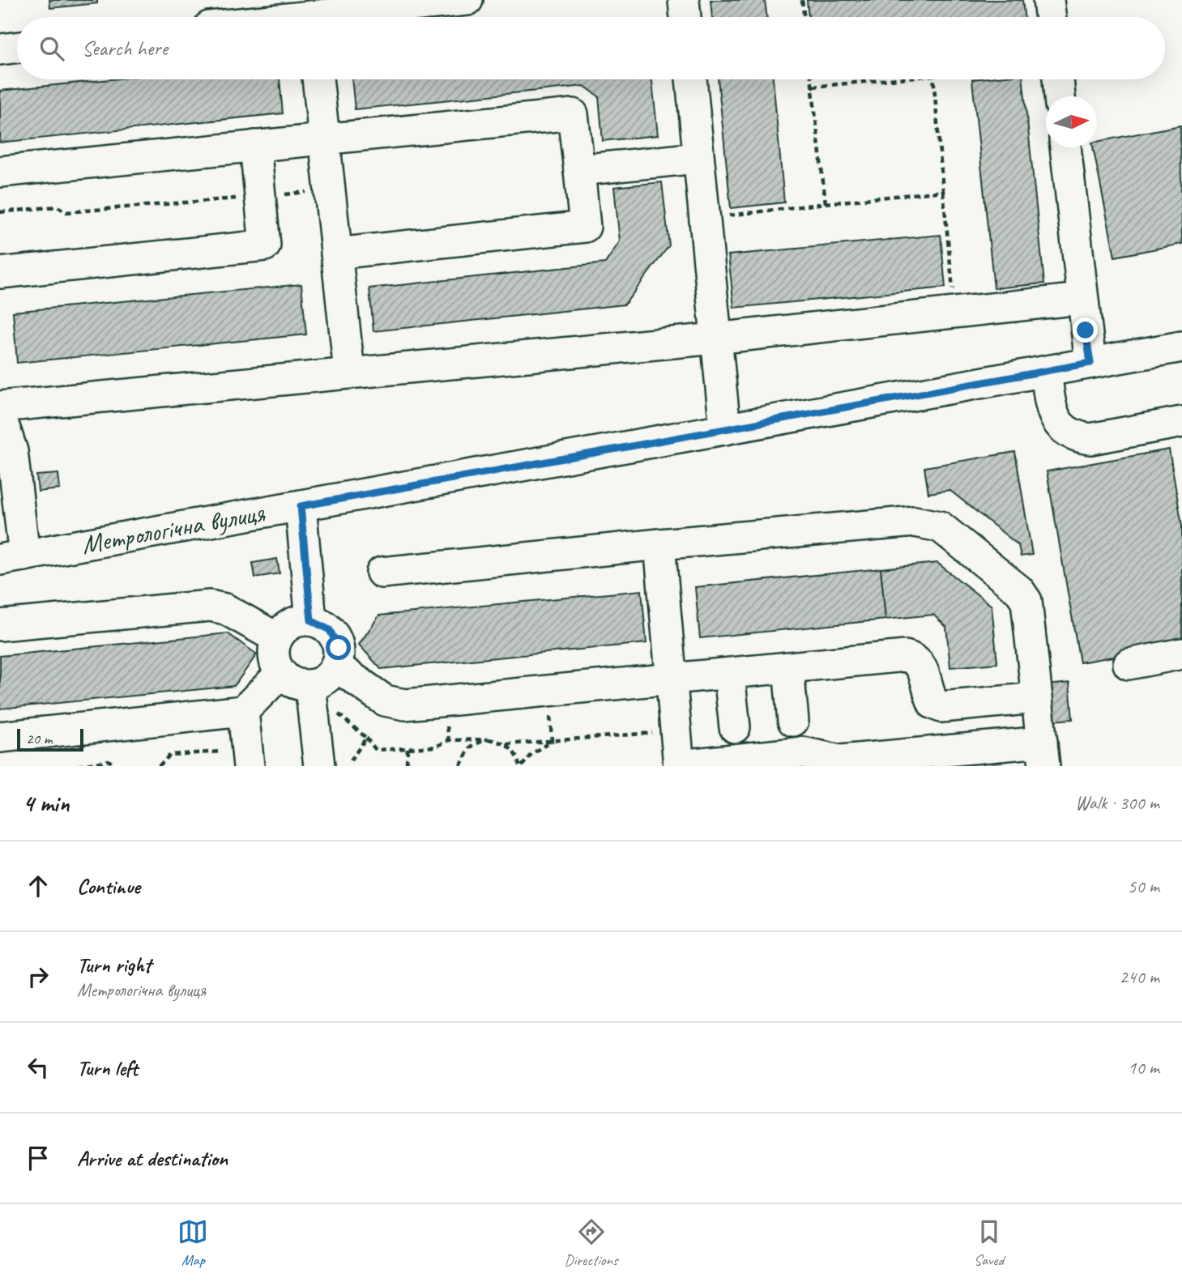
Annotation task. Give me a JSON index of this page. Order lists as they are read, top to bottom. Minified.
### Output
{"streets":{"street":["Метрологічна вулиця"]},"scale_bar":"20 m","north":"right","page":{"search":"Search here","scale":"20 m","heading":["4 min","Walk · 300 m"],"list":[["Continue","50 m"],["Turn right","Метрологічна вулиця","240 m"],["Turn left","10 m"],"Arrive at destination"],"nav":["Map","Directions","Saved"]}}
